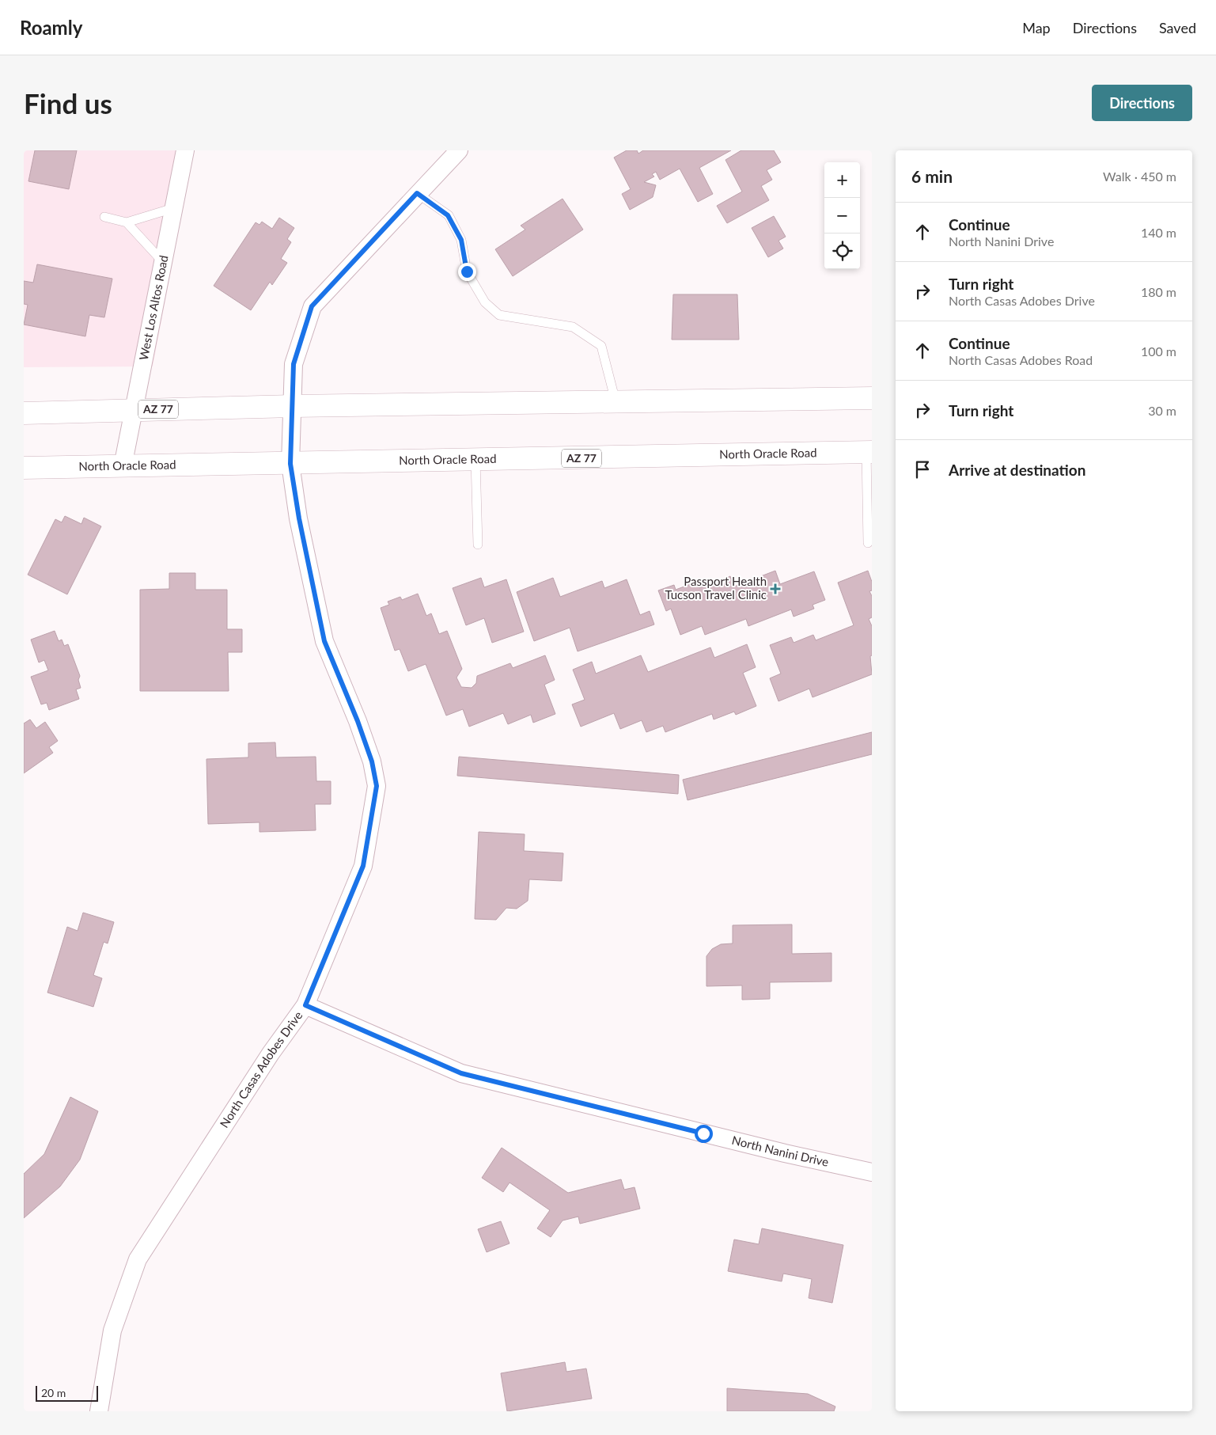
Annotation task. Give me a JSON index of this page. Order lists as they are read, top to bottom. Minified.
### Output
{"streets":{"highway":["AZ 77","North Oracle Road"],"street":["West Los Altos Road","North Casas Adobes Drive","North Nanini Drive"]},"crossings":[["West Los Altos Road","AZ 77"],["West Los Altos Road","North Oracle Road"],["AZ 77","North Casas Adobes Drive"],["North Oracle Road","North Casas Adobes Drive"],["North Casas Adobes Drive","North Nanini Drive"]],"places":{"health":["Passport Health Tucson Travel Clinic"]},"scale_bar":"20 m","page":{"header":"Roamly","nav":["Map","Directions","Saved"],"buttons":"Directions","title":"Find us","heading":["6 min","Walk · 450 m"],"map_buttons":["+","−"],"list":[["Continue","North Nanini Drive","140 m"],["Turn right","North Casas Adobes Drive","180 m"],["Continue","North Casas Adobes Road","100 m"],["Turn right","30 m"],"Arrive at destination"],"scale":"20 m"}}
